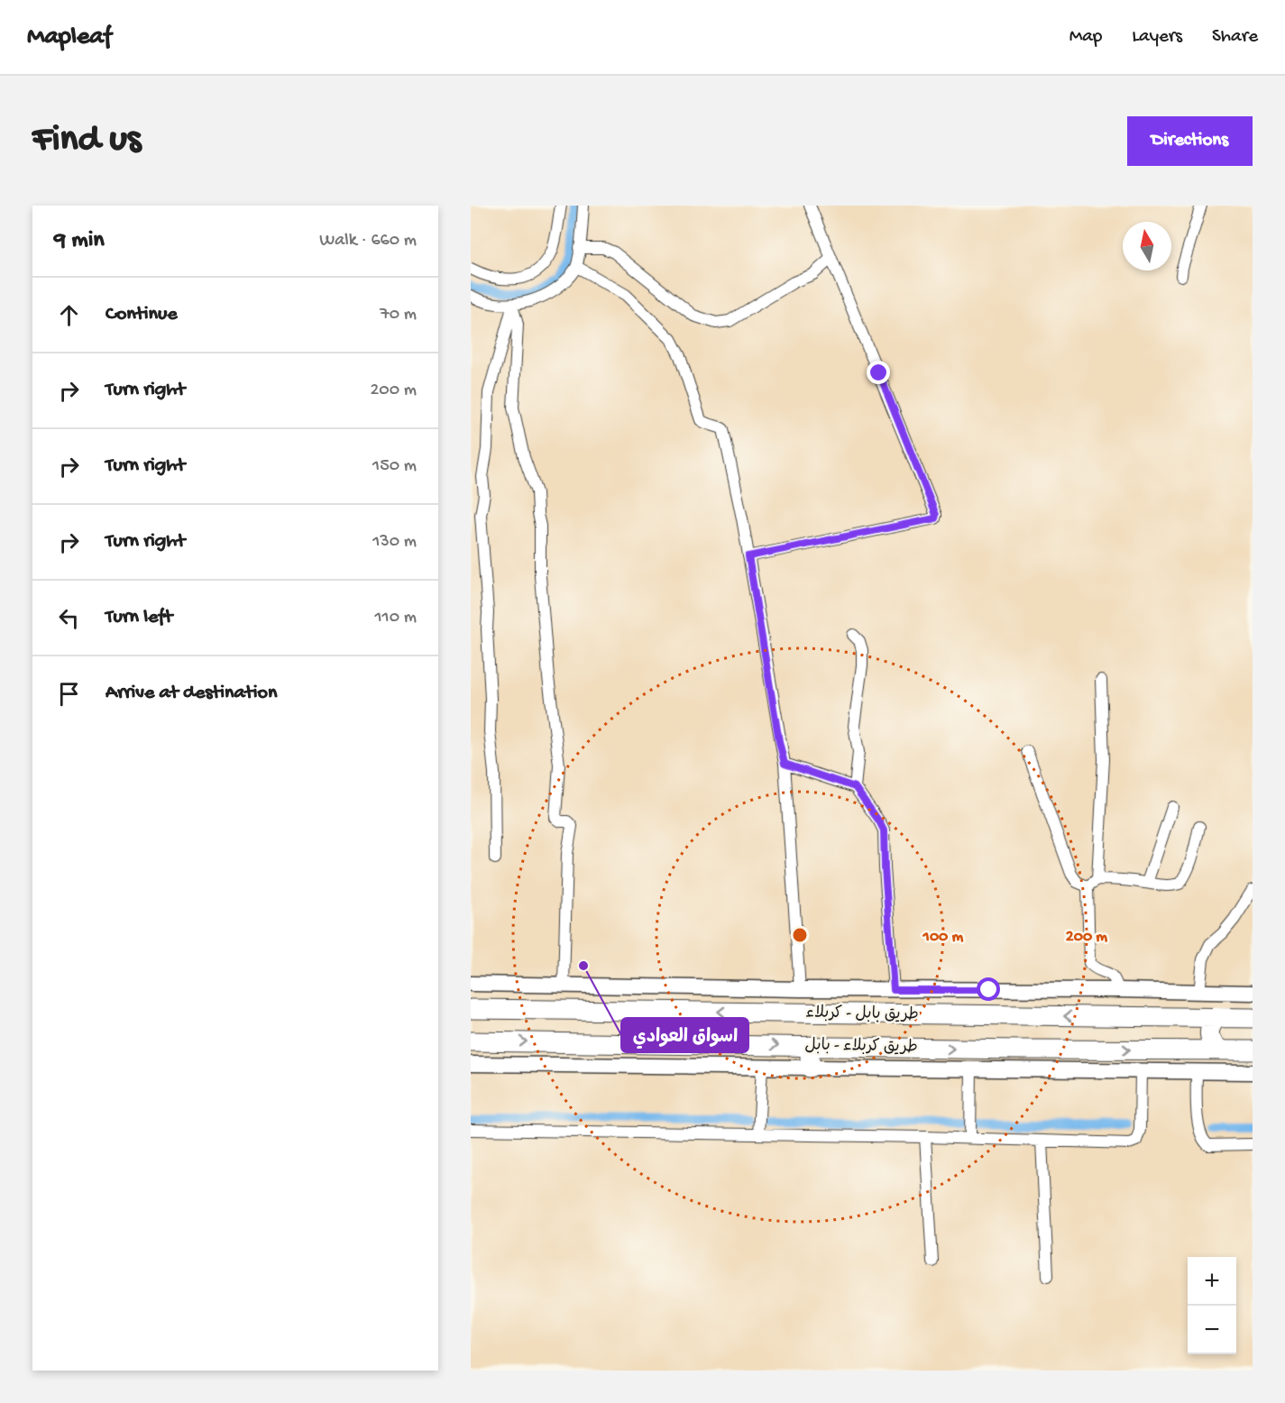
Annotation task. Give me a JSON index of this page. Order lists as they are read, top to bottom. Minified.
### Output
{"streets":{"highway":["طريق بابل - كربلاء","طريق كربلاء - بابل"]},"one_way":["طريق بابل - كربلاء","طريق كربلاء - بابل"],"places":["اسواق العوادي"],"north":"top","page":{"header":"Mapleaf","nav":["Map","Layers","Share"],"buttons":"Directions","title":"Find us","heading":["9 min","Walk · 660 m"],"list":[["Continue","70 m"],["Turn right","200 m"],["Turn right","150 m"],["Turn right","130 m"],["Turn left","110 m"],"Arrive at destination"],"map_buttons":["+","−"]},"rings":["100 m","200 m"]}
